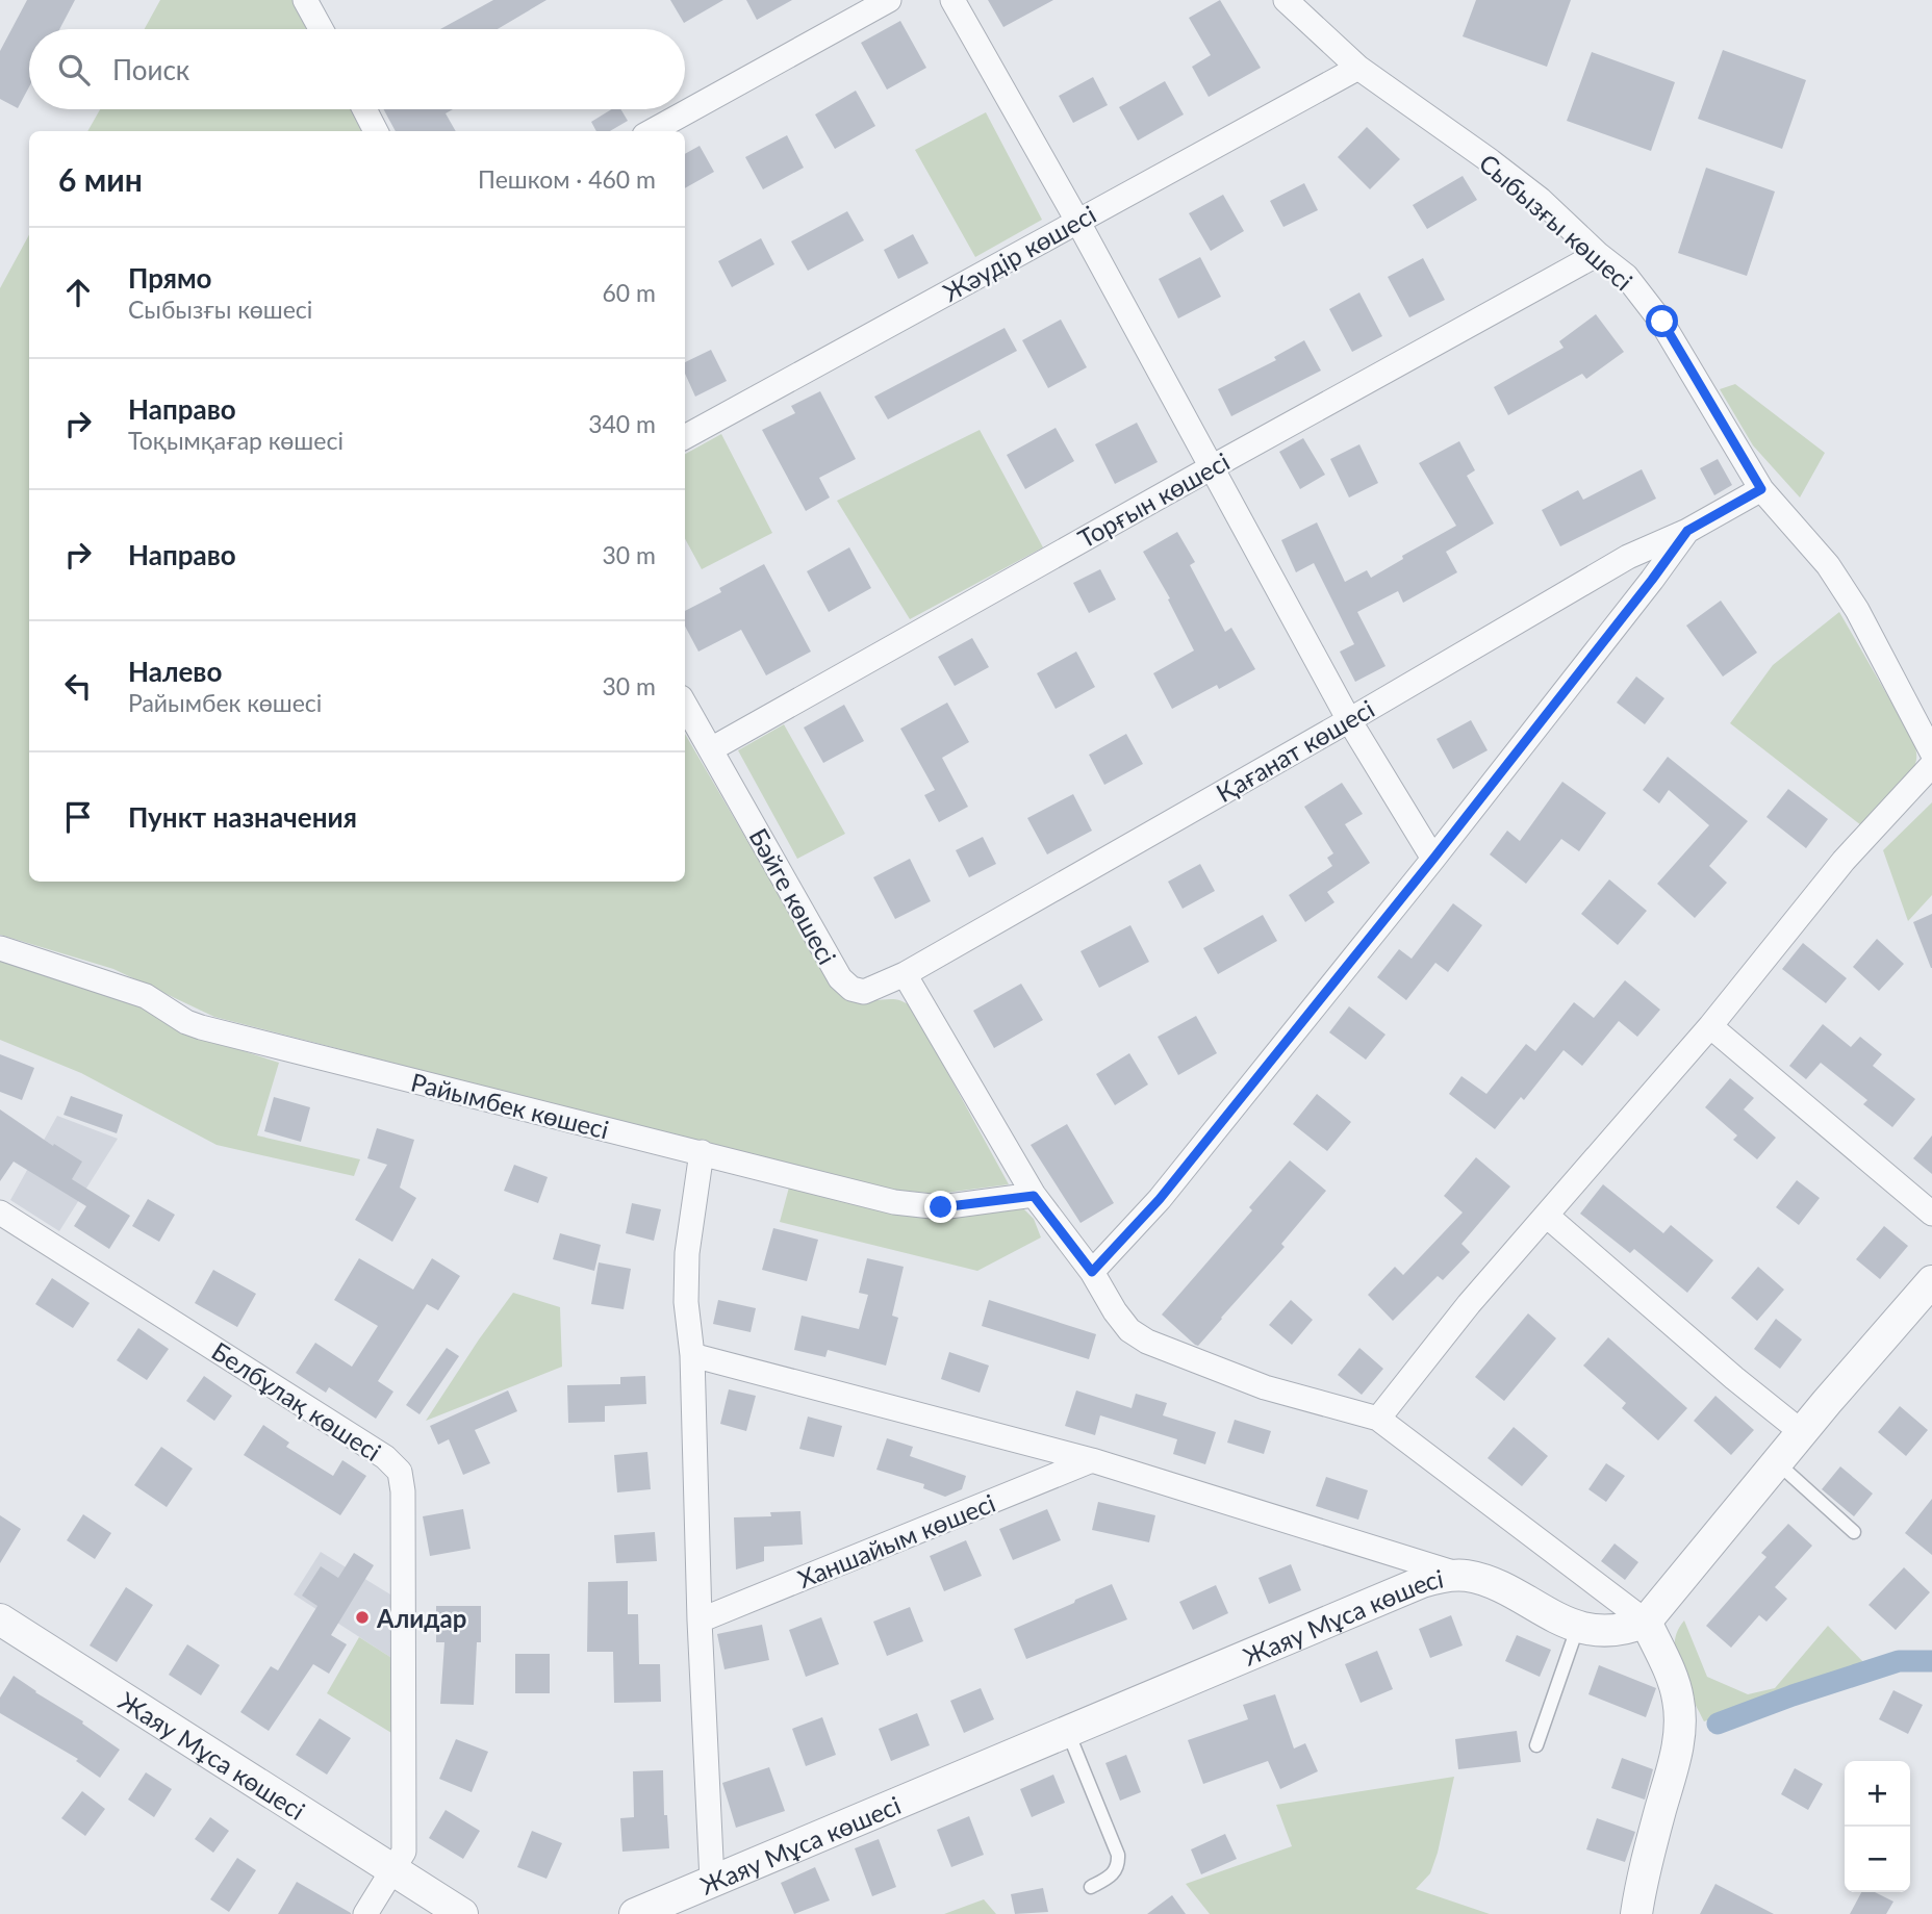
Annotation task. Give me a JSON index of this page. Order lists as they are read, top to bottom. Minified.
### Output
{"streets":{"street":["Сыбызғы көшесі","Жәудір көшесі","Торғын көшесі","Қағанат көшесі","Бәйге көшесі","Райымбек көшесі","Белбұлақ көшесі","Ханшайым көшесі","Жаяу Мұса көшесі"]},"crossings":[["Сыбызғы көшесі","Жәудір көшесі"],["Сыбызғы көшесі","Торғын көшесі"],["Сыбызғы көшесі","Қағанат көшесі"],["Торғын көшесі","Бәйге көшесі"],["Қағанат көшесі","Бәйге көшесі"],["Белбұлақ көшесі","Жаяу Мұса көшесі"]],"places":["Алидар"],"page":{"search":"Поиск","heading":["6 мин","Пешком · 460 m"],"list":[["Прямо","Сыбызғы көшесі","60 m"],["Направо","Тоқымқағар көшесі","340 m"],["Направо","30 m"],["Налево","Райымбек көшесі","30 m"],"Пункт назначения"],"map_buttons":["+","−"]}}
